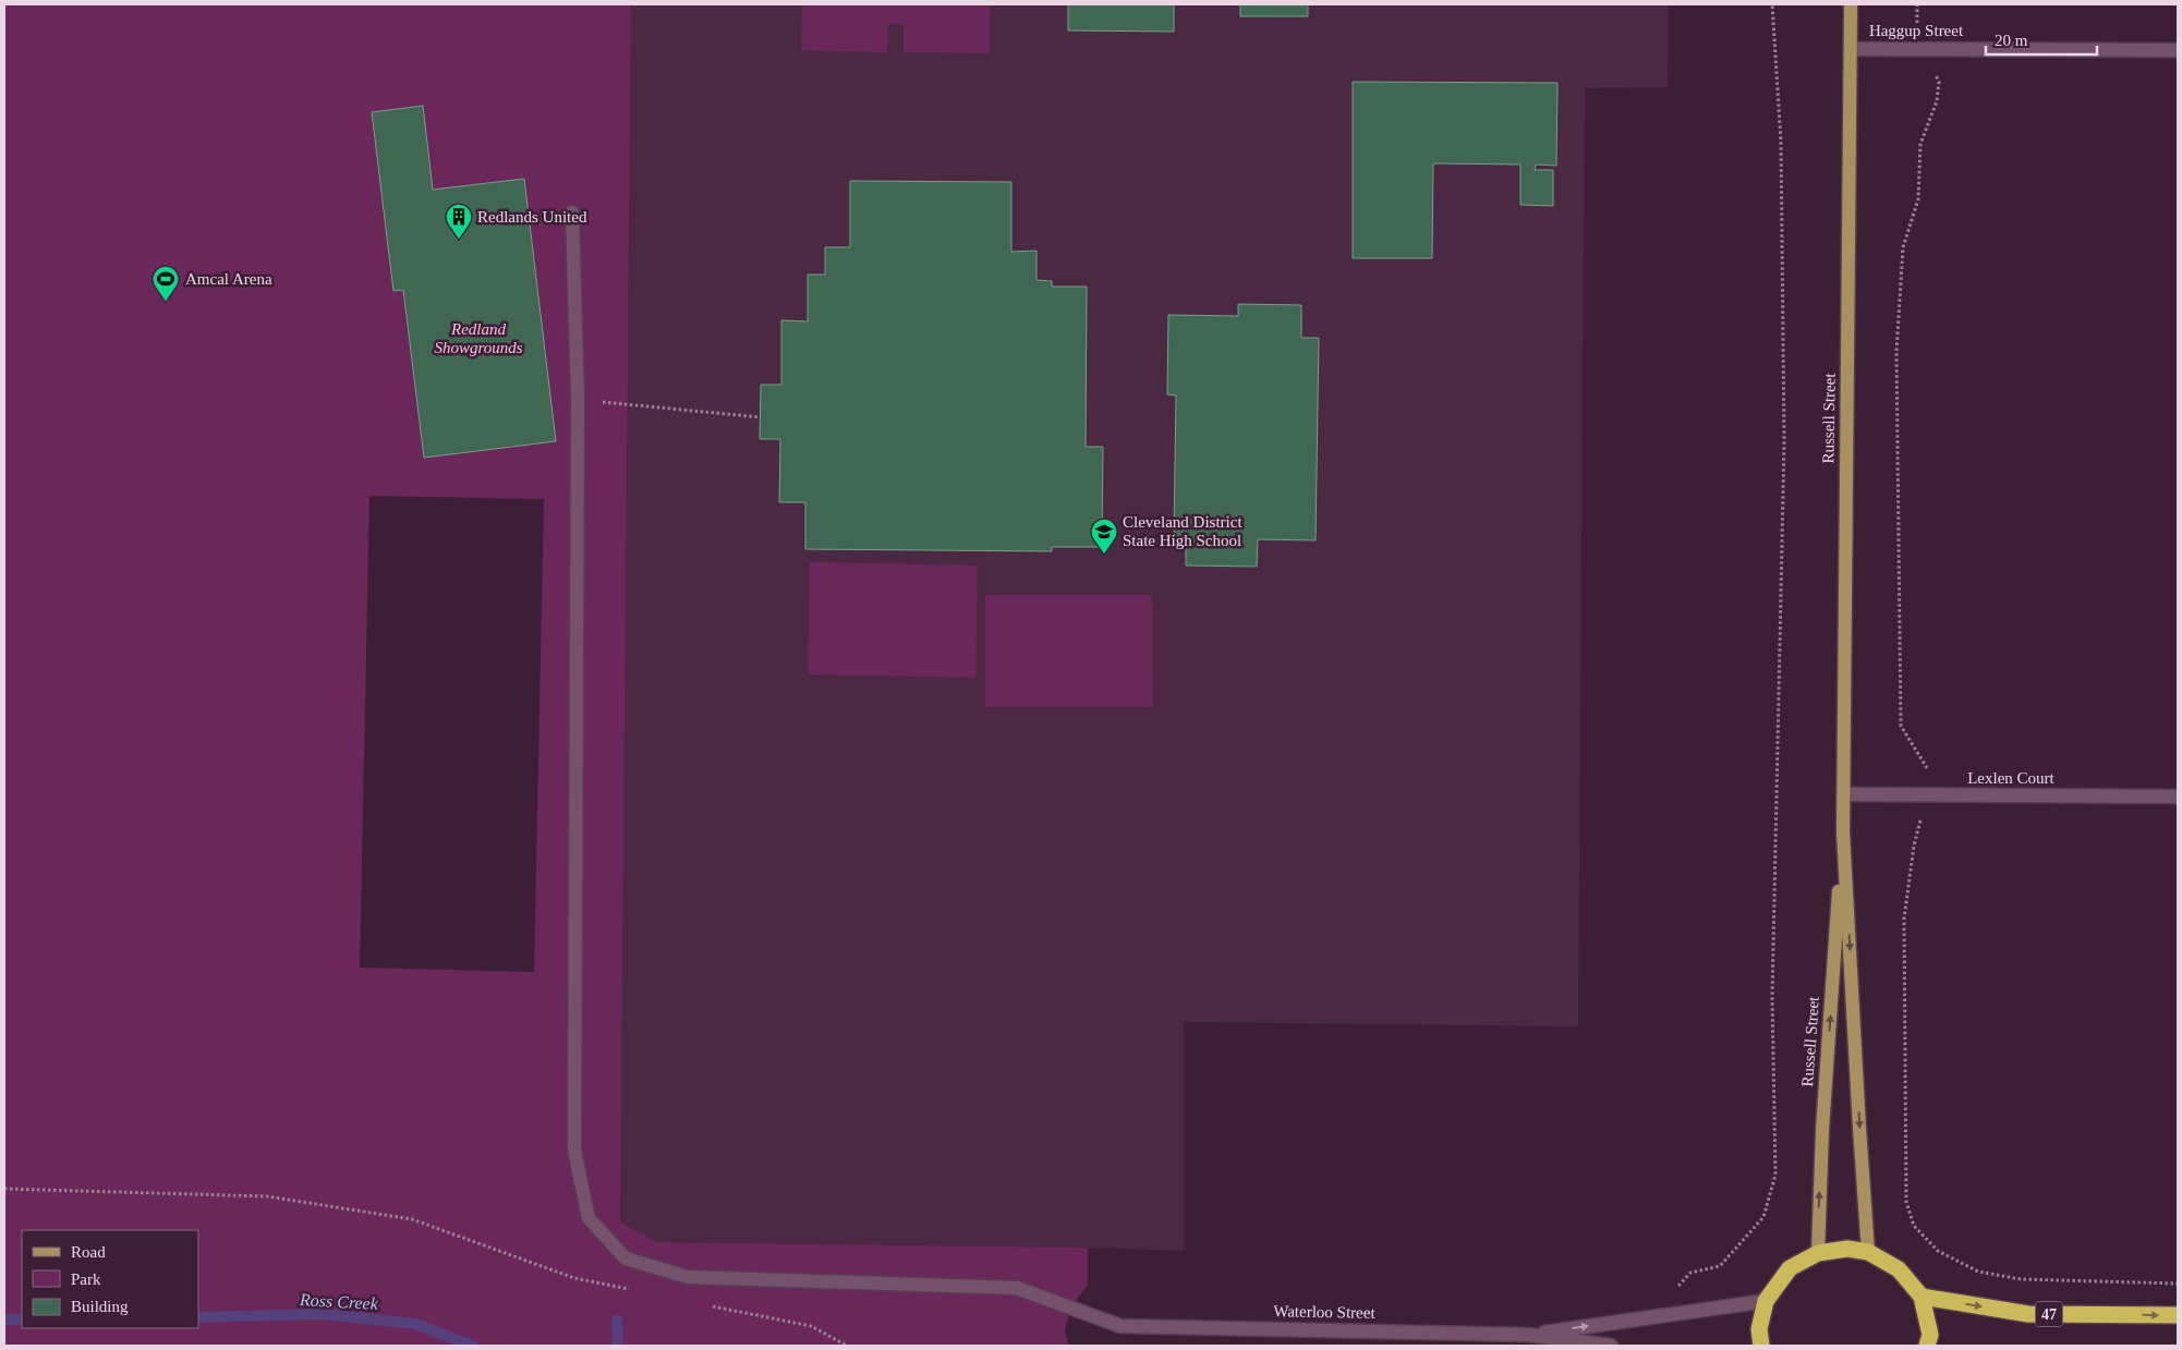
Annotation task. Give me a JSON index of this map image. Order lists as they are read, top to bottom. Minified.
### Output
{"streets":{"highway":["47"],"main road":["Russell Street"],"street":["Haggup Street","Lexlen Court","Waterloo Street"]},"crossings":[["Haggup Street","Russell Street"],["Russell Street","Lexlen Court"]],"water":["Ross Creek"],"parks":["Redland Showgrounds"],"places":{"building":["Redlands United"],"sports":["Amcal Arena"],"school or university":["Cleveland District State High School"]},"legend":["Road","Park","Building"],"scale_bar":"20 m"}
